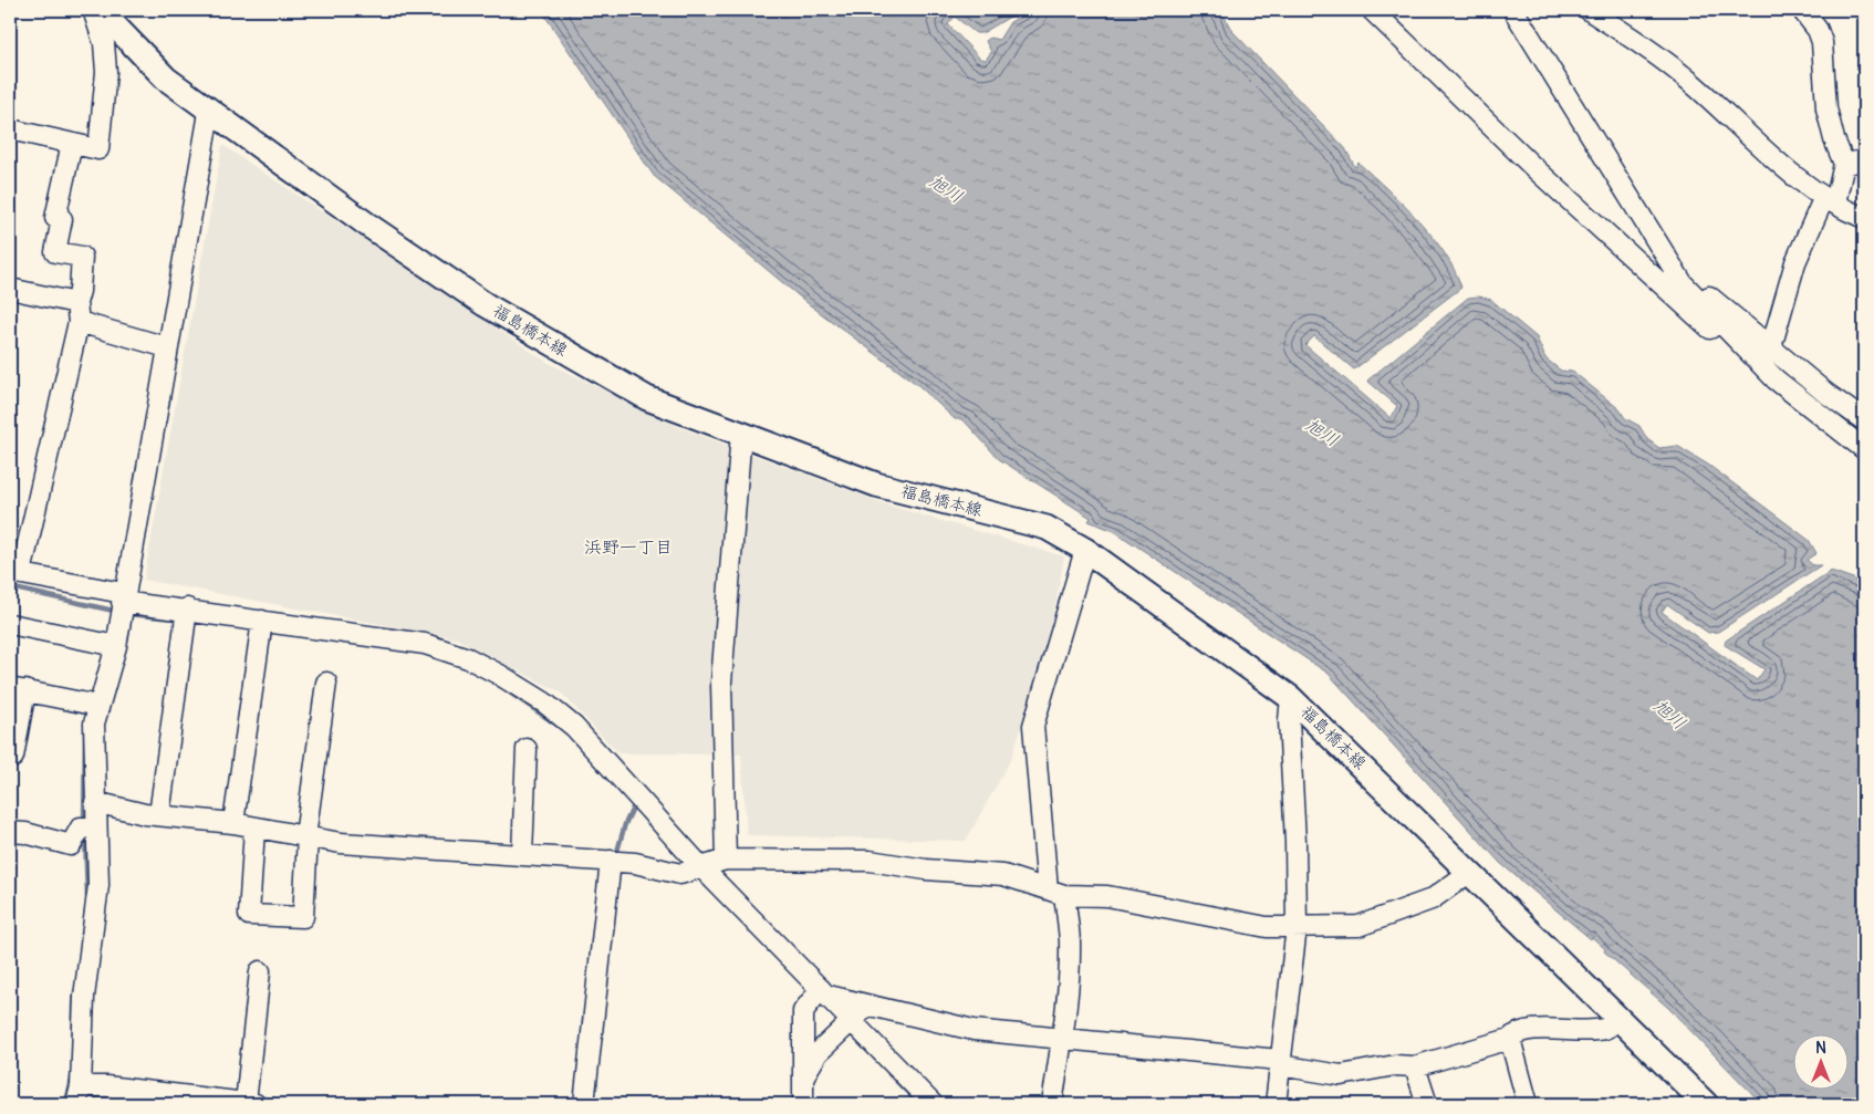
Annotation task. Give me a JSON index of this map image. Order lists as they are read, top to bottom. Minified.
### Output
{"streets":{"main road":["福島橋本線"]},"districts":["浜野一丁目"],"water":["旭川"],"north":"top"}
